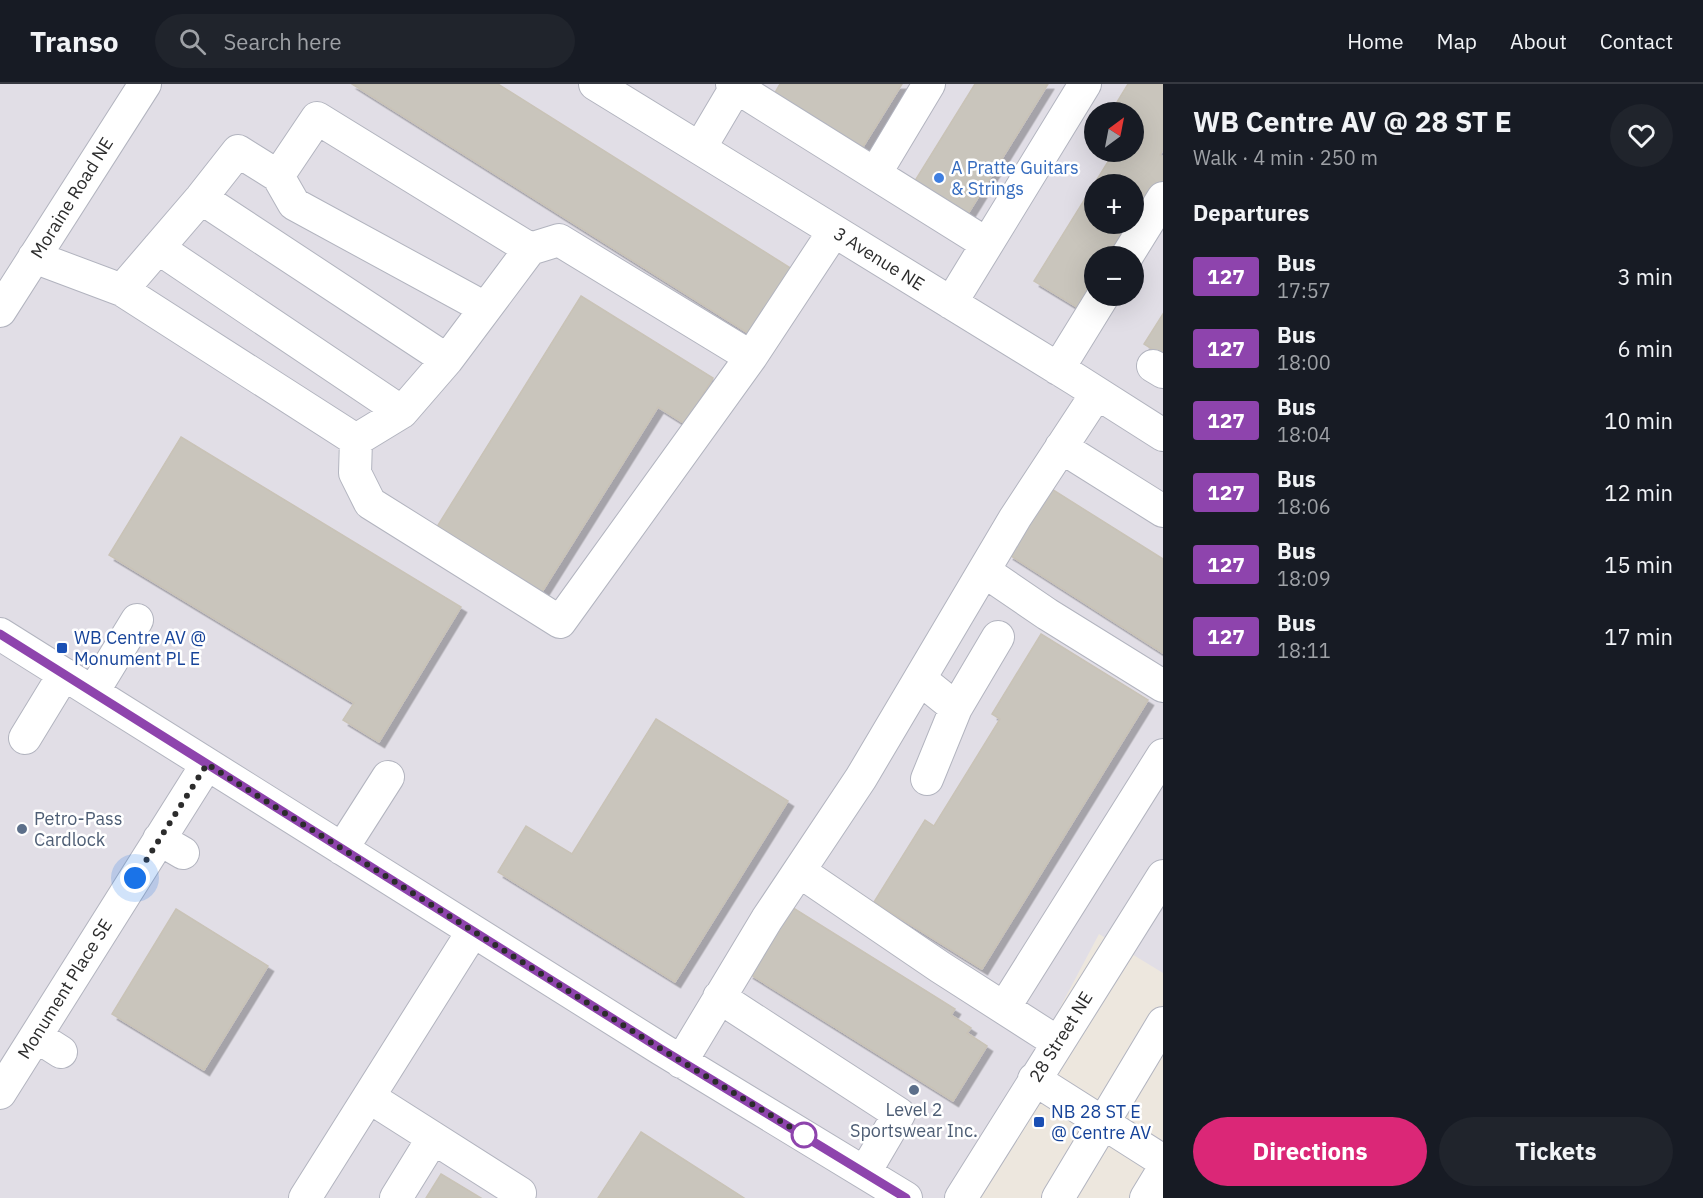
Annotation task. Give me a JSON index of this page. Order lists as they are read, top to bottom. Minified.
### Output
{"streets":{"street":["Moraine Road NE","3 Avenue NE","Monument Place SE","28 Street NE"]},"places":{"other":["A Pratte Guitars & Strings","Petro-Pass Cardlock","Level 2 Sportswear Inc."],"transit":["WB Centre AV @ Monument PL E","NB 28 ST E @ Centre AV"]},"lines":["bus line 127"],"north":"top right","page":{"header":"Transo","search":"Search here","nav":["Home","Map","About","Contact"],"heading":[["WB Centre AV @ 28 ST E","Walk · 4 min · 250 m"],"Departures"],"map_buttons":["+","−"],"list":[{"mark":"127","name":"Bus","note":"17:57","value":"3 min"},{"mark":"127","name":"Bus","note":"18:00","value":"6 min"},{"mark":"127","name":"Bus","note":"18:04","value":"10 min"},{"mark":"127","name":"Bus","note":"18:06","value":"12 min"},{"mark":"127","name":"Bus","note":"18:09","value":"15 min"},{"mark":"127","name":"Bus","note":"18:11","value":"17 min"}],"buttons":["Directions","Tickets"]}}
